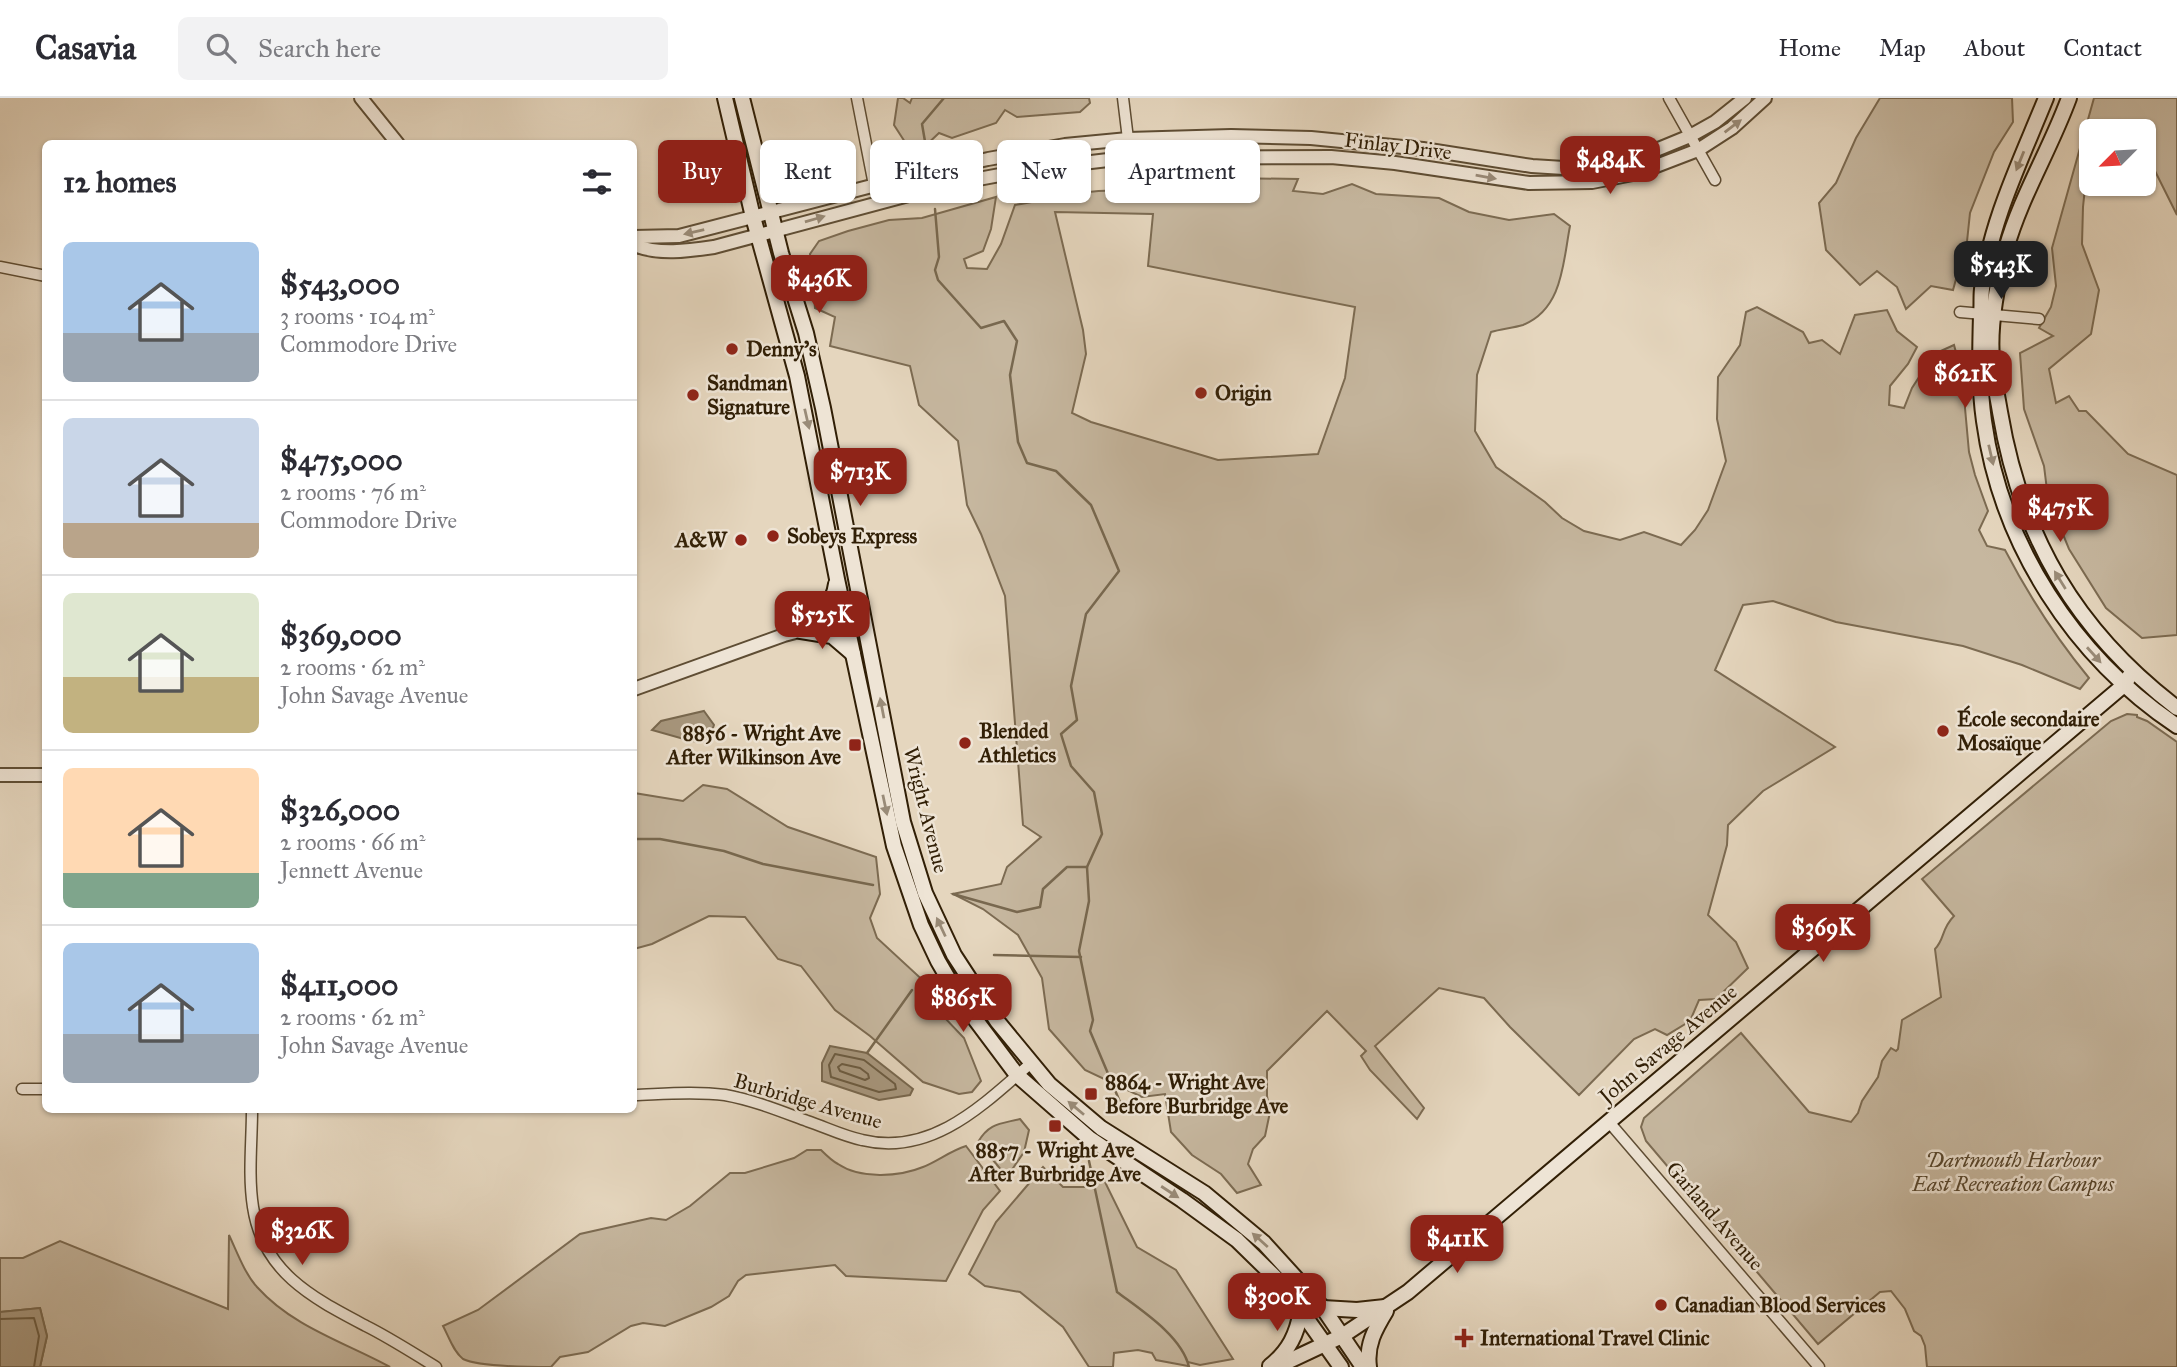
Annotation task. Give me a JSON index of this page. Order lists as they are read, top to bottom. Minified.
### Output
{"streets":{"main road":["Wright Avenue","John Savage Avenue"],"street":["Finlay Drive","Burbridge Avenue","Garland Avenue"]},"crossings":[["Finlay Drive","Wright Avenue"],["Wright Avenue","John Savage Avenue"],["Wright Avenue","Burbridge Avenue"],["John Savage Avenue","Garland Avenue"]],"parks":["Dartmouth Harbour East Recreation Campus"],"places":{"other":["Denny's","Origin","Sandman Signature","Sobeys Express","A&W","École secondaire Mosaïque","Blended Athletics","Canadian Blood Services"],"transit":["8856 - Wright Ave After Wilkinson Ave","8864 - Wright Ave Before Burbridge Ave","8857 - Wright Ave After Burbridge Ave"],"health":["International Travel Clinic"]},"north":"bottom left","page":{"header":"Casavia","search":"Search here","nav":["Home","Map","About","Contact"],"price":["$484K","$543K","$436K","$621K","$713K","$475K","$525K","$369K","$865K","$326K","$411K","$300K"],"chip":["Buy","Rent","Filters","New","Apartment"],"heading":"12 homes","list":[{"name":"$543,000","note":"3 rooms · 104 m² · Commodore Drive"},{"name":"$475,000","note":"2 rooms · 76 m² · Commodore Drive"},{"name":"$369,000","note":"2 rooms · 62 m² · John Savage Avenue"},{"name":"$326,000","note":"2 rooms · 66 m² · Jennett Avenue"},{"name":"$411,000","note":"2 rooms · 62 m² · John Savage Avenue"}]}}
